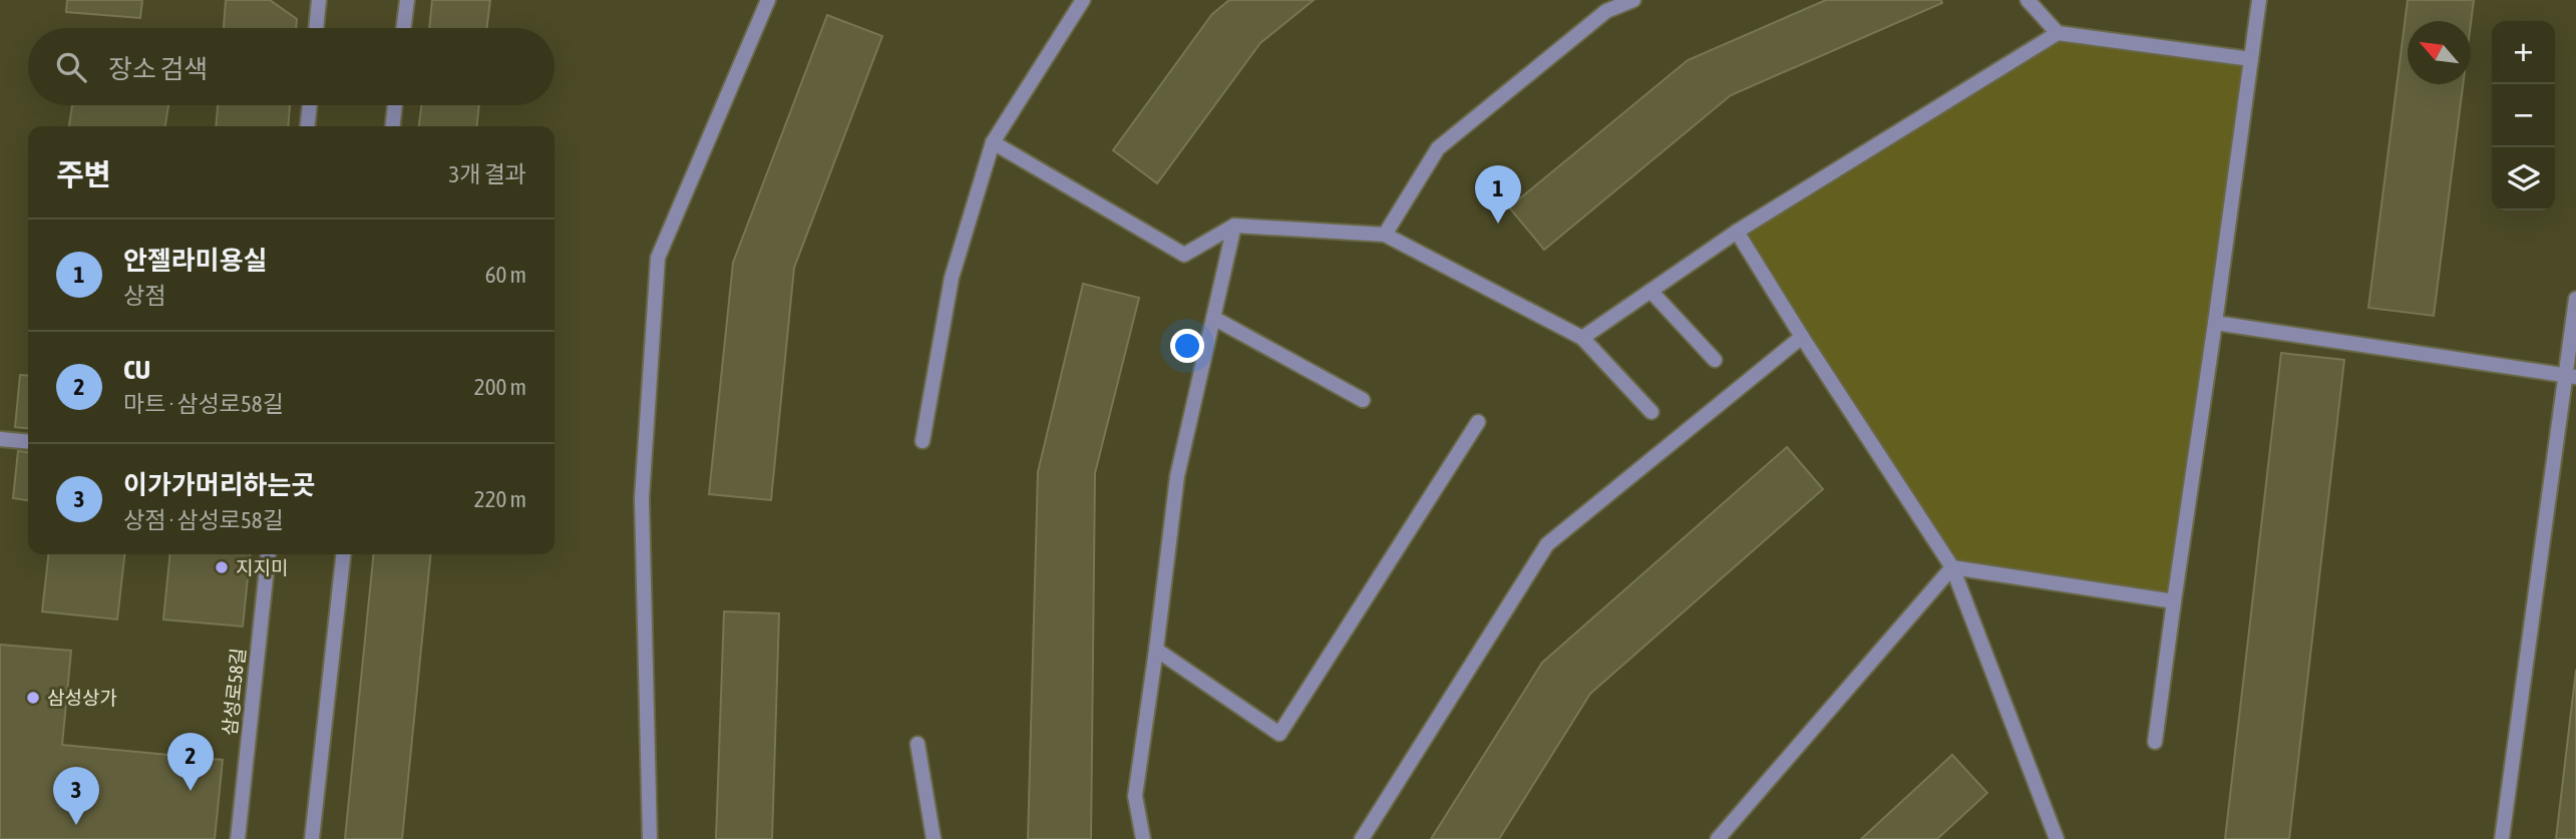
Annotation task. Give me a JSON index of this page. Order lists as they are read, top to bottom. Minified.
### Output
{"streets":{"street":["삼성로58길"]},"places":["지지미","삼성상가"],"north":"top left","page":{"map_buttons":["+","−"],"search":"장소 검색","heading":["주변","3개 결과"],"pins":["1","2","3"],"list":[{"mark":"1","name":"안젤라미용실","note":"상점","value":"60 m"},{"mark":"2","name":"CU","note":"마트 · 삼성로58길","value":"200 m"},{"mark":"3","name":"이가가머리하는곳","note":"상점 · 삼성로58길","value":"220 m"}]}}
